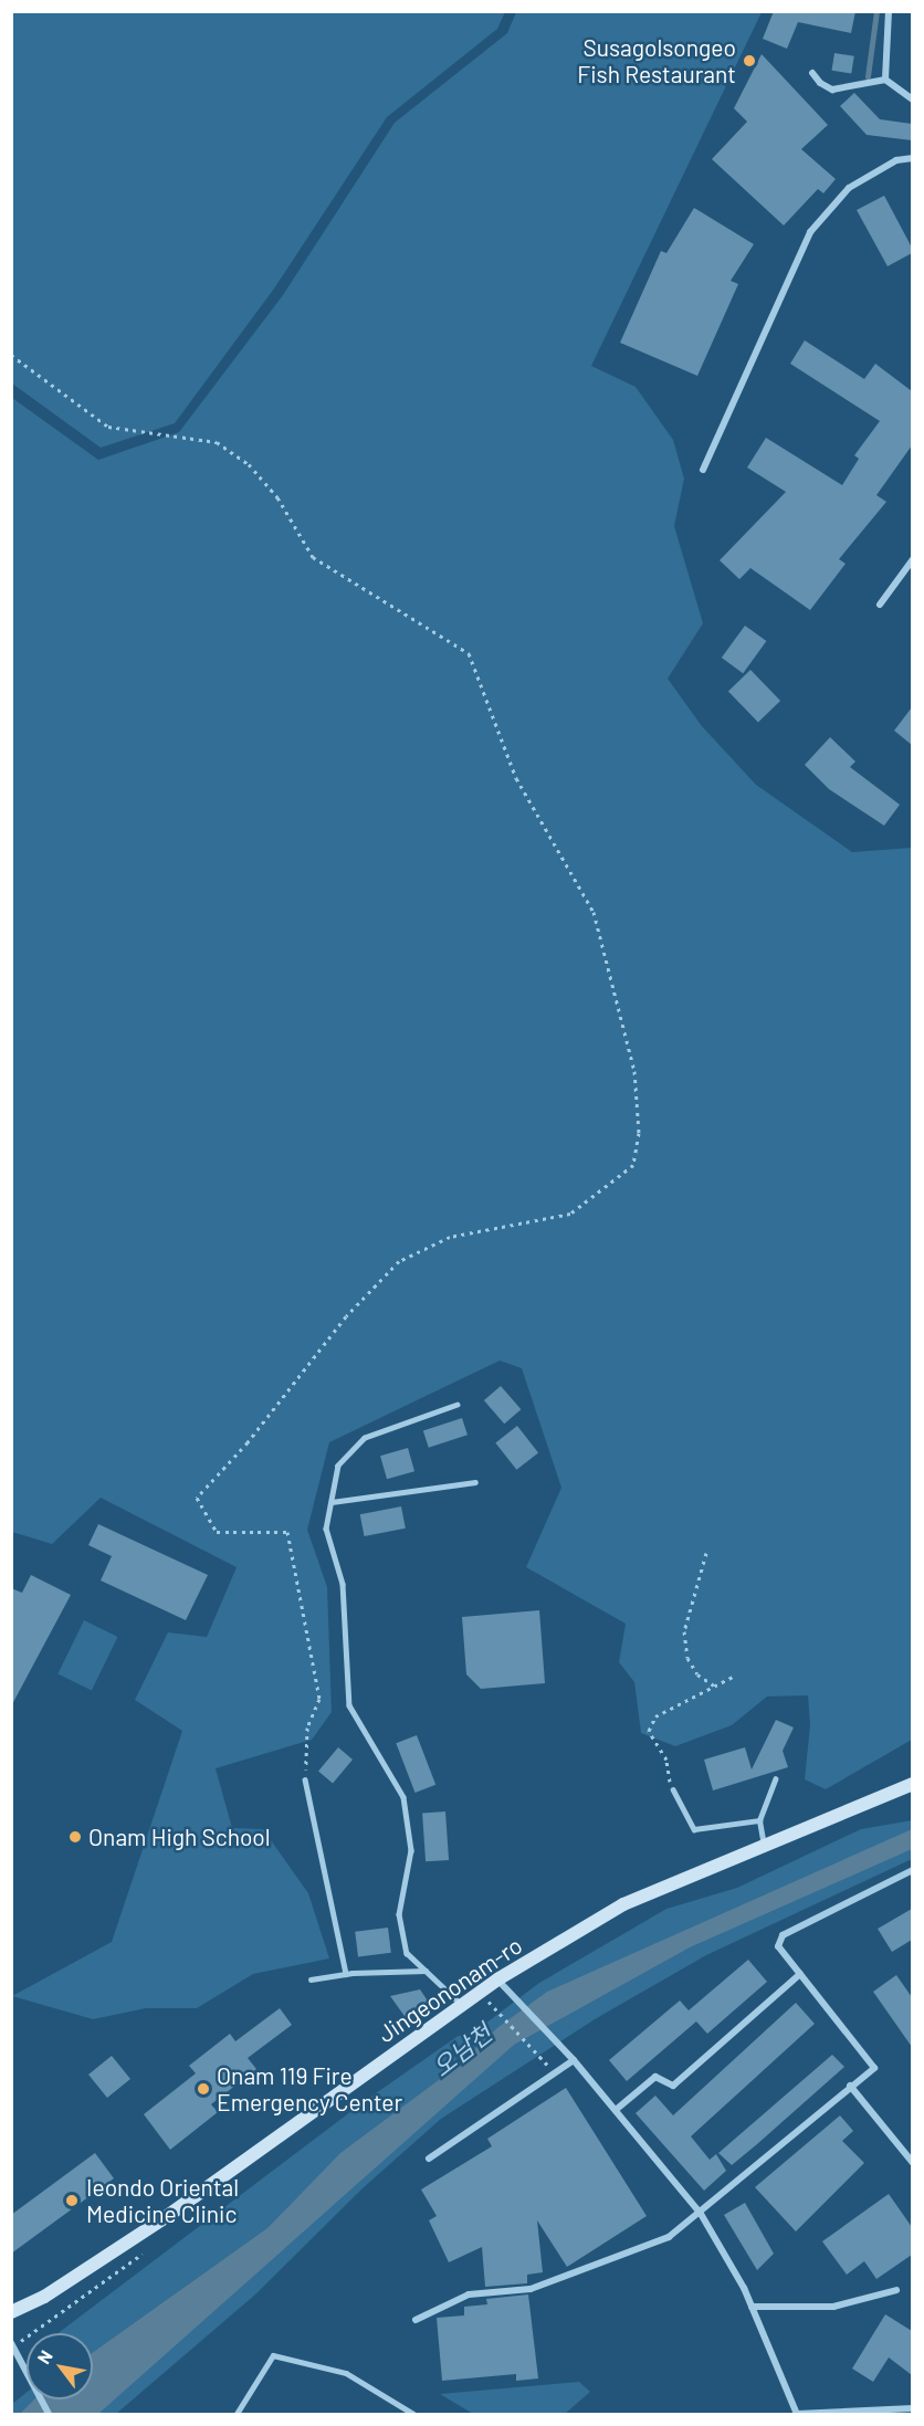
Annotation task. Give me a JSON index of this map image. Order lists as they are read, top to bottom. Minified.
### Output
{"streets":{"main road":["Jingeononam-ro"]},"water":["오남천"],"places":["Susagolsongeo Fish Restaurant","Onam High School","Onam 119 Fire Emergency Center","Ieondo Oriental Medicine Clinic"],"north":"top left"}
